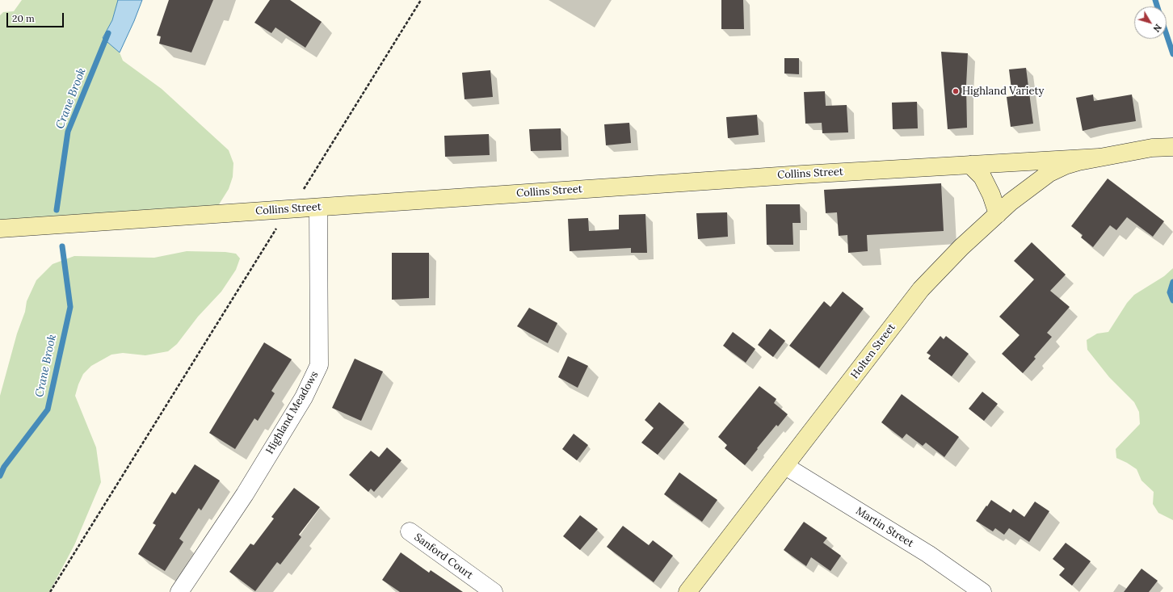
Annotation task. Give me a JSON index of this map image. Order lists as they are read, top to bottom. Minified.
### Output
{"streets":{"main road":["Collins Street","Holten Street"],"street":["Highland Meadows","Martin Street","Sanford Court"]},"crossings":[["Collins Street","Holten Street"],["Collins Street","Highland Meadows"],["Holten Street","Martin Street"]],"water":["Crane Brook"],"places":["Highland Variety"],"scale_bar":"20 m","north":"bottom right"}
